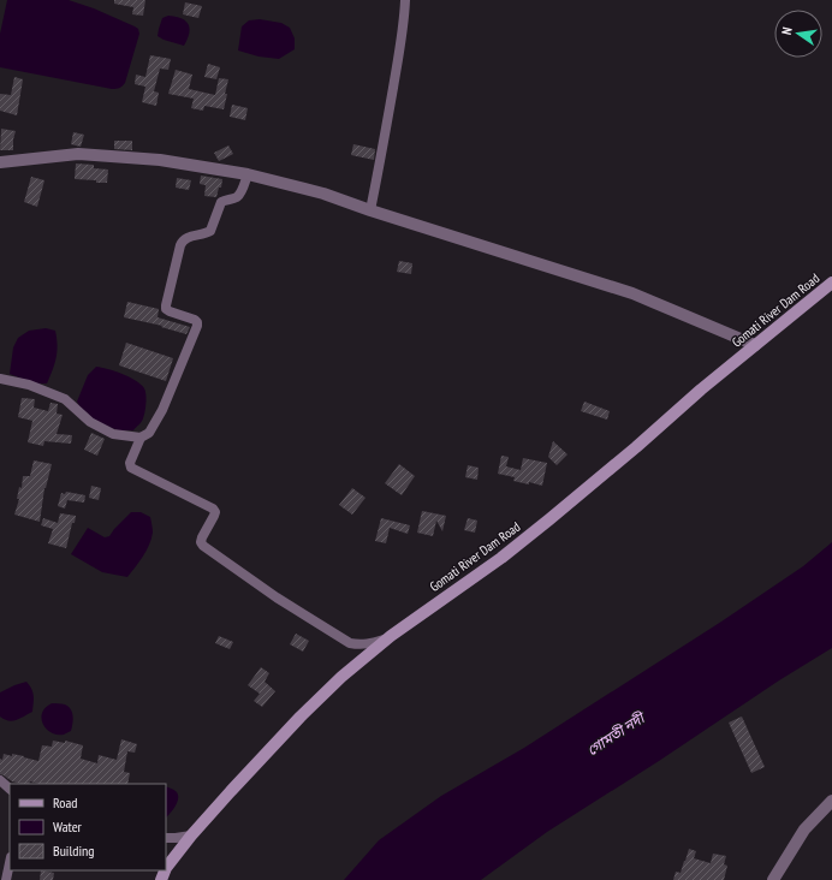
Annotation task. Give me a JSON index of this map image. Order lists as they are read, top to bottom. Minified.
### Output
{"streets":{"main road":["Gomati River Dam Road"]},"water":["গোমতী নদী"],"legend":["Road","Water","Building"],"north":"left"}
